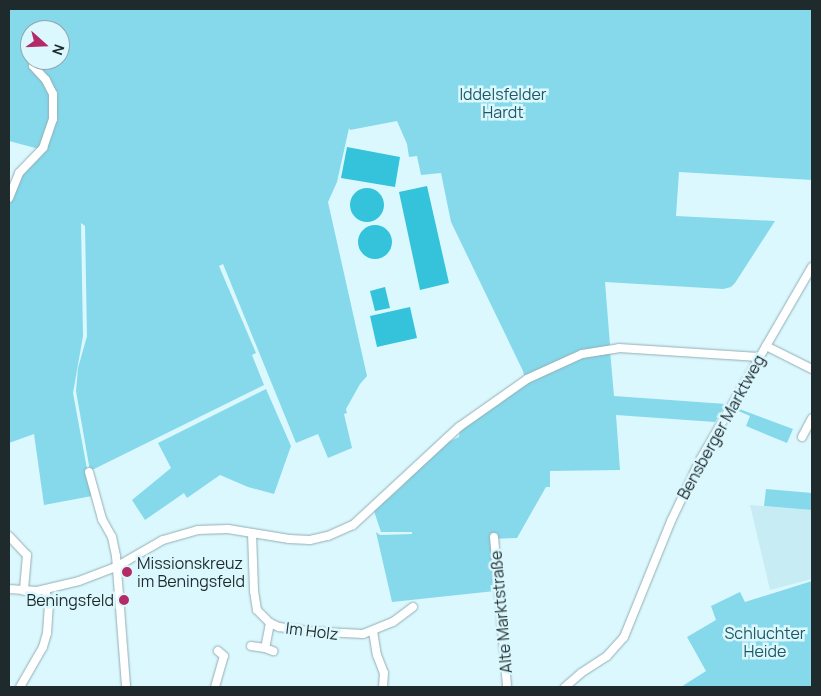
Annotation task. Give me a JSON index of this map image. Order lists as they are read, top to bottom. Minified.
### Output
{"streets":{"street":["Bensberger Marktweg","Alte Marktstraße","Im Holz"]},"parks":["Iddelsfelder Hardt","Schluchter Heide"],"places":["Missionskreuz im Beningsfeld","Beningsfeld"],"north":"right"}
